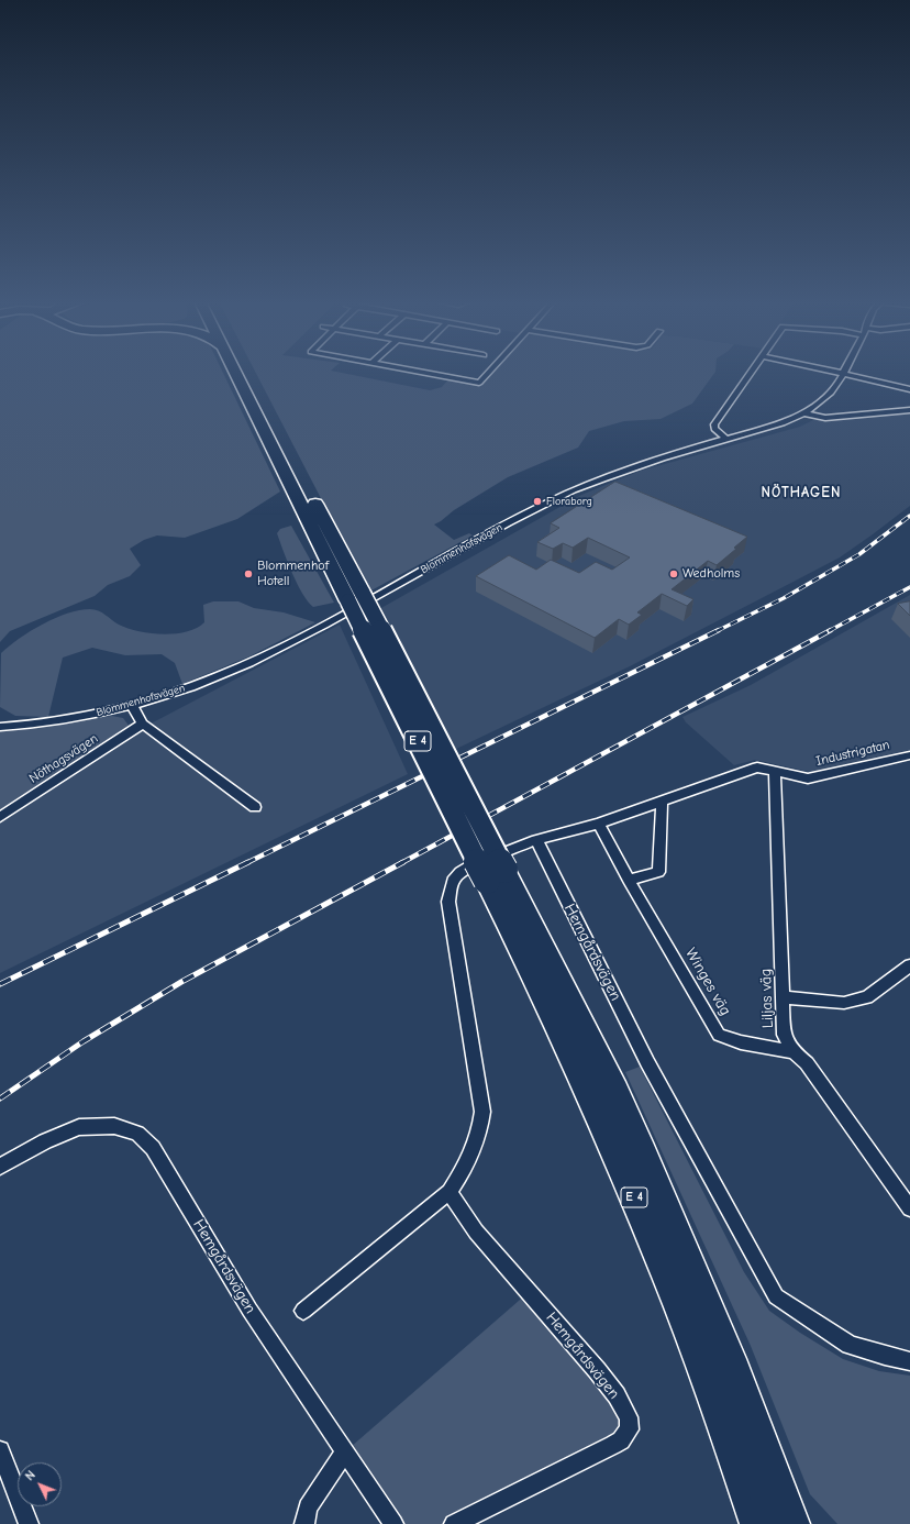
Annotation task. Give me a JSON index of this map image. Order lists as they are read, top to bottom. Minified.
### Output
{"streets":{"highway":["E 4"],"street":["Blommenhofsvägen","Industrigatan","Nöthagsvägen","Hemgårdsvägen","Winges väg","Liljas väg"]},"crossings":[["Industrigatan","Liljas väg"],["Winges väg","Liljas väg"]],"districts":["NÖTHAGEN"],"places":["Floraborg","Blommenhof Hotell","Wedholms"],"north":"top left"}
